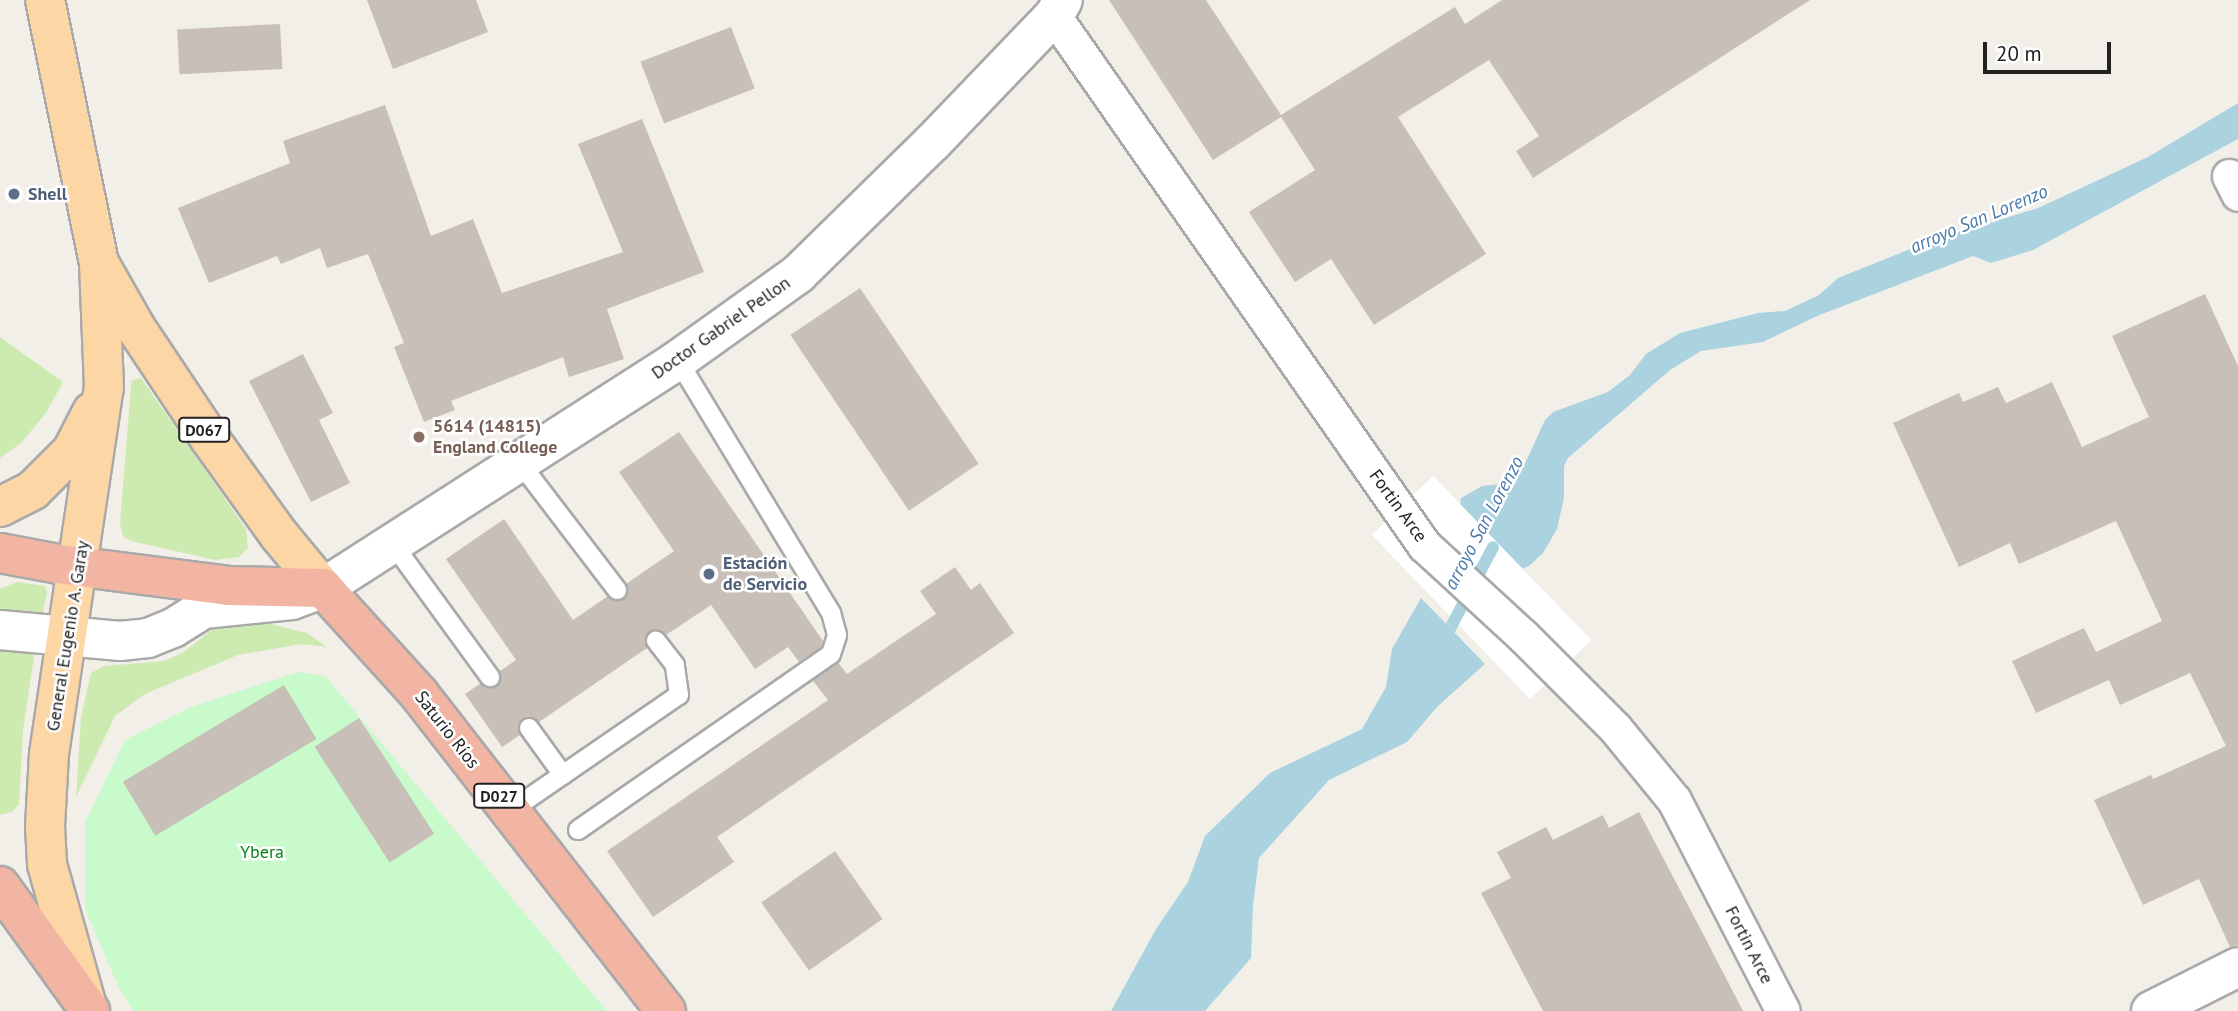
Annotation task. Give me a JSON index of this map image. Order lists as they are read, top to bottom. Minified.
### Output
{"streets":{"highway":["Saturio Ríos","D027"],"main road":["D067","General Eugenio A. Garay"],"street":["Doctor Gabriel Pellon","Fortin Arce"]},"crossings":[["Doctor Gabriel Pellon","D067"],["Doctor Gabriel Pellon","Fortin Arce"],["Doctor Gabriel Pellon","General Eugenio A. Garay"],["Doctor Gabriel Pellon","Saturio Ríos"],["D067","General Eugenio A. Garay"],["D067","Saturio Ríos"]],"water":["arroyo San Lorenzo"],"parks":["Ybera"],"places":["Shell","5614 (14815) England College","Estación de Servicio"],"scale_bar":"20 m"}
